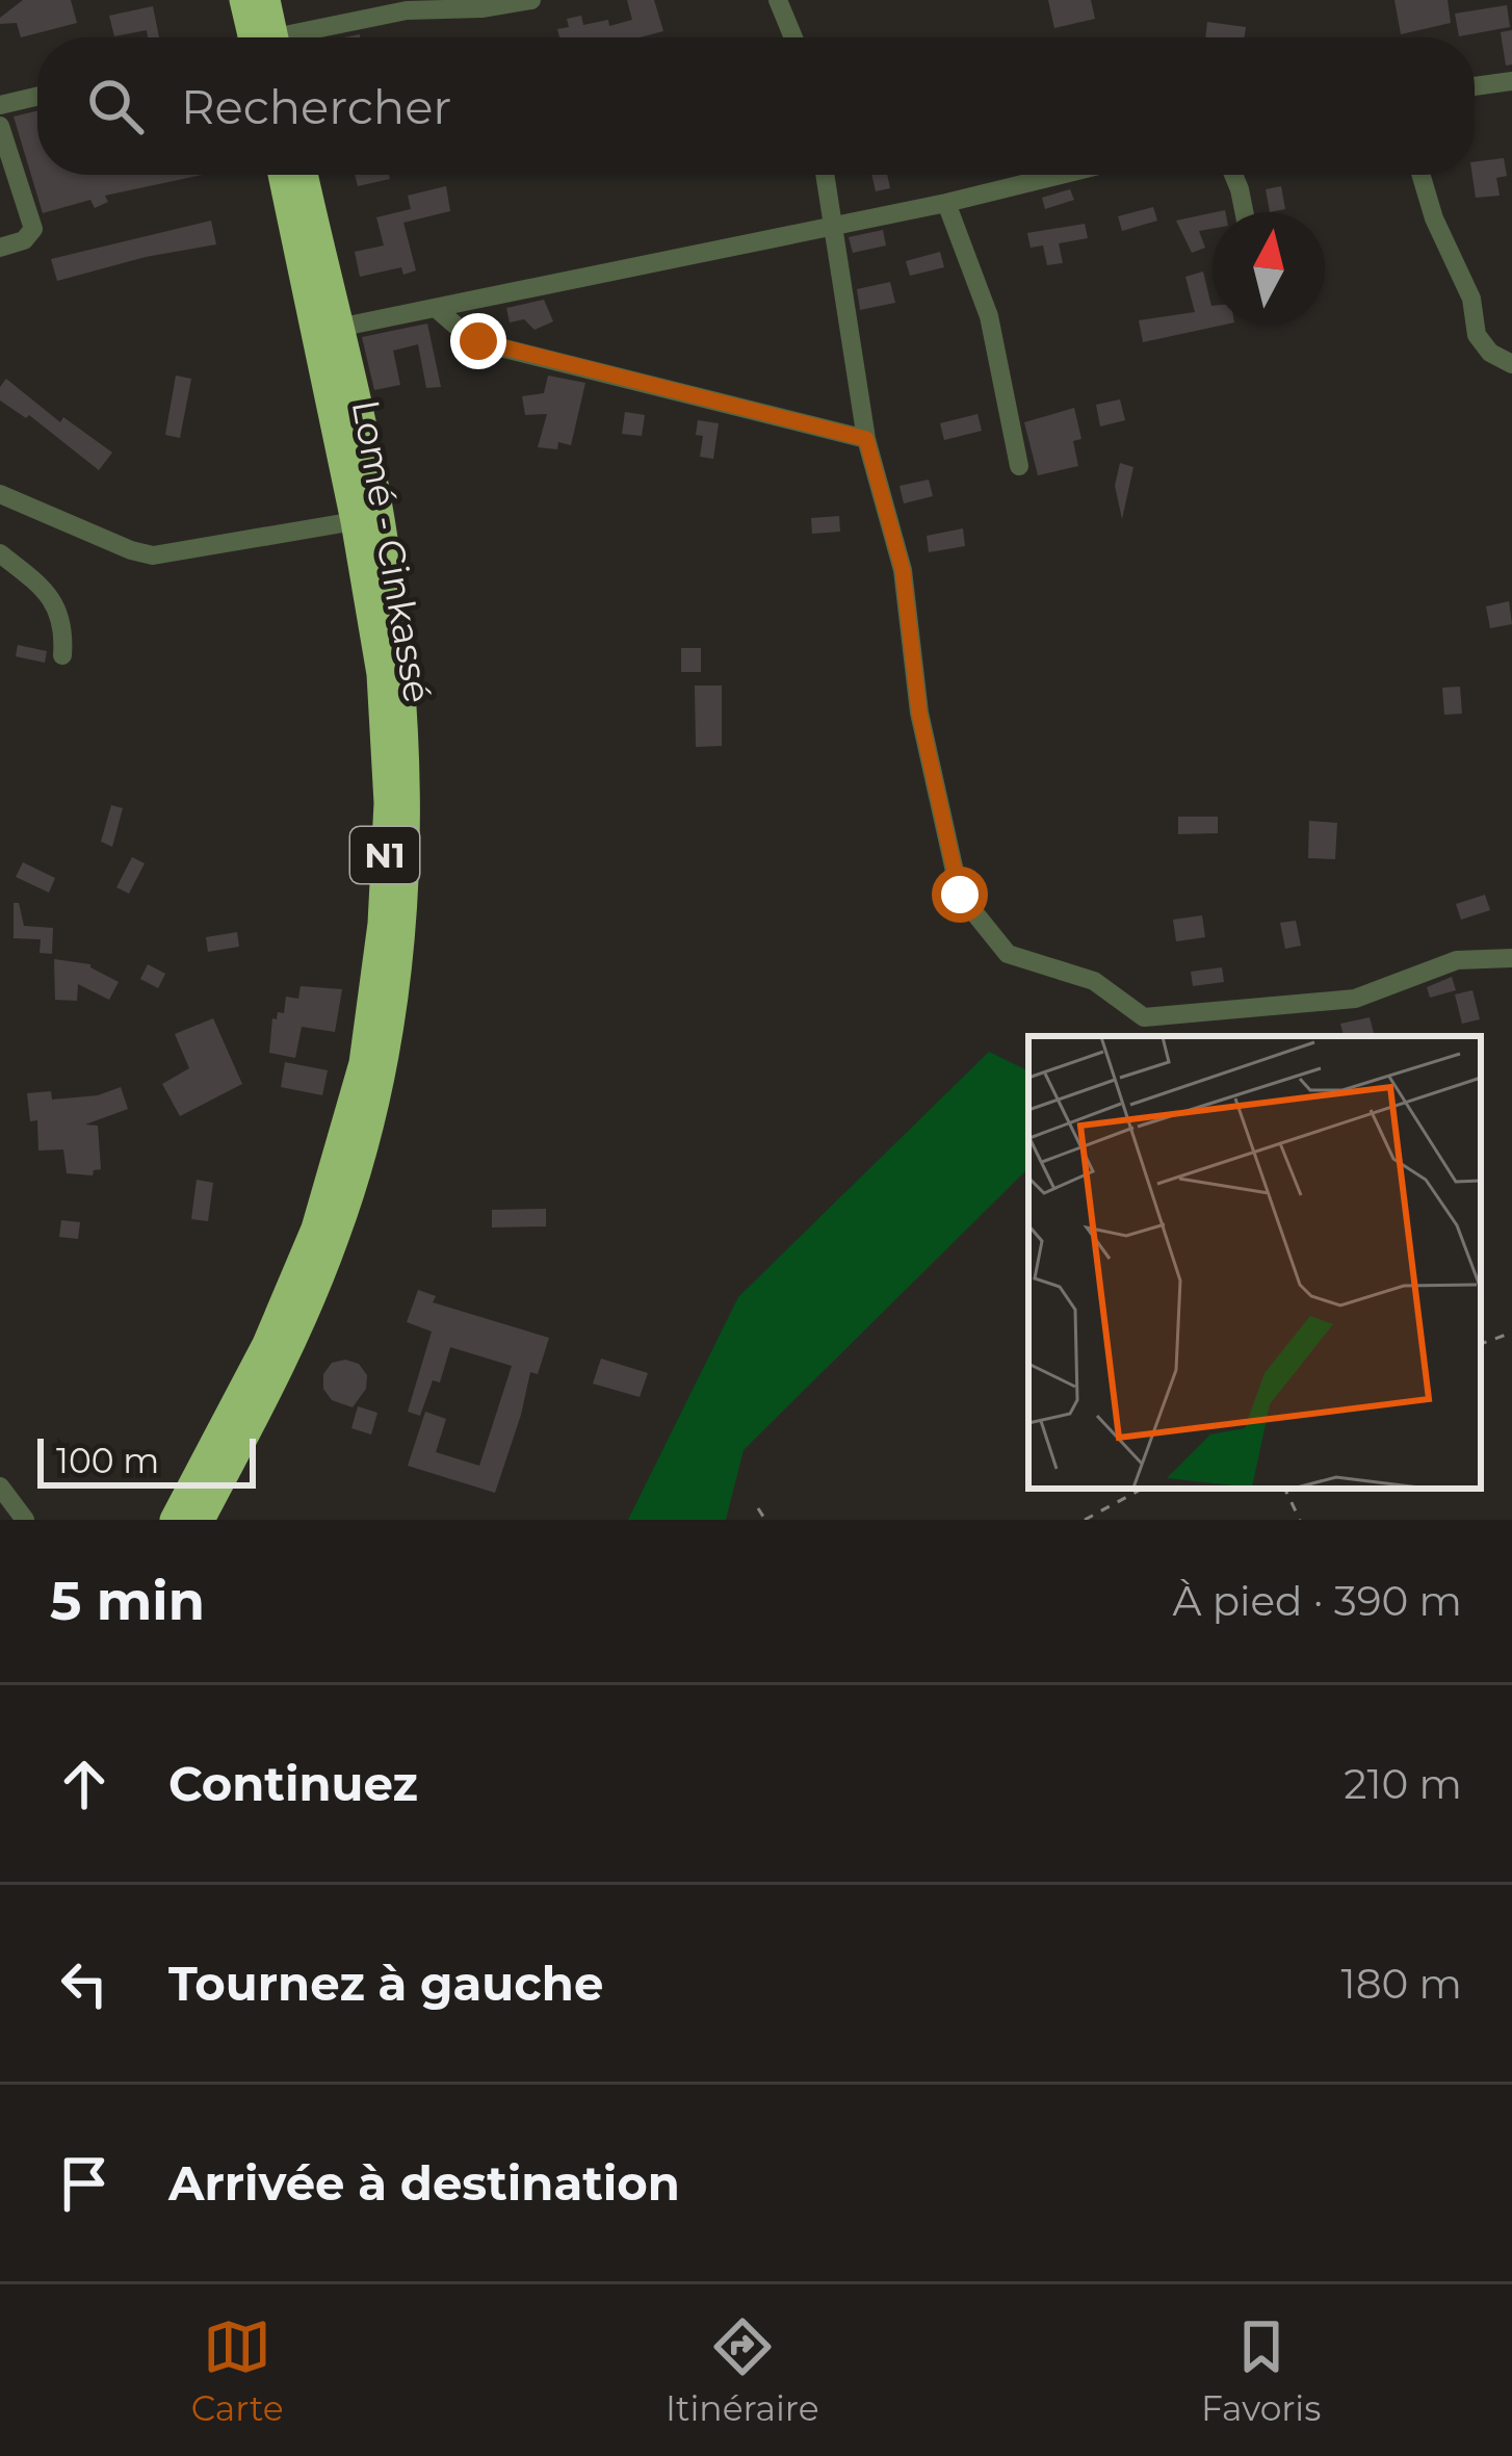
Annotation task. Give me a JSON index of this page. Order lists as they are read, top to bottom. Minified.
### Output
{"streets":{"highway":["Lomé - Cinkassé","N1"]},"scale_bar":"100 m","north":"top","page":{"search":"Rechercher","scale":"100 m","heading":["5 min","À pied · 390 m"],"list":[["Continuez","210 m"],["Tournez à gauche","180 m"],"Arrivée à destination"],"nav":["Carte","Itinéraire","Favoris"]}}
